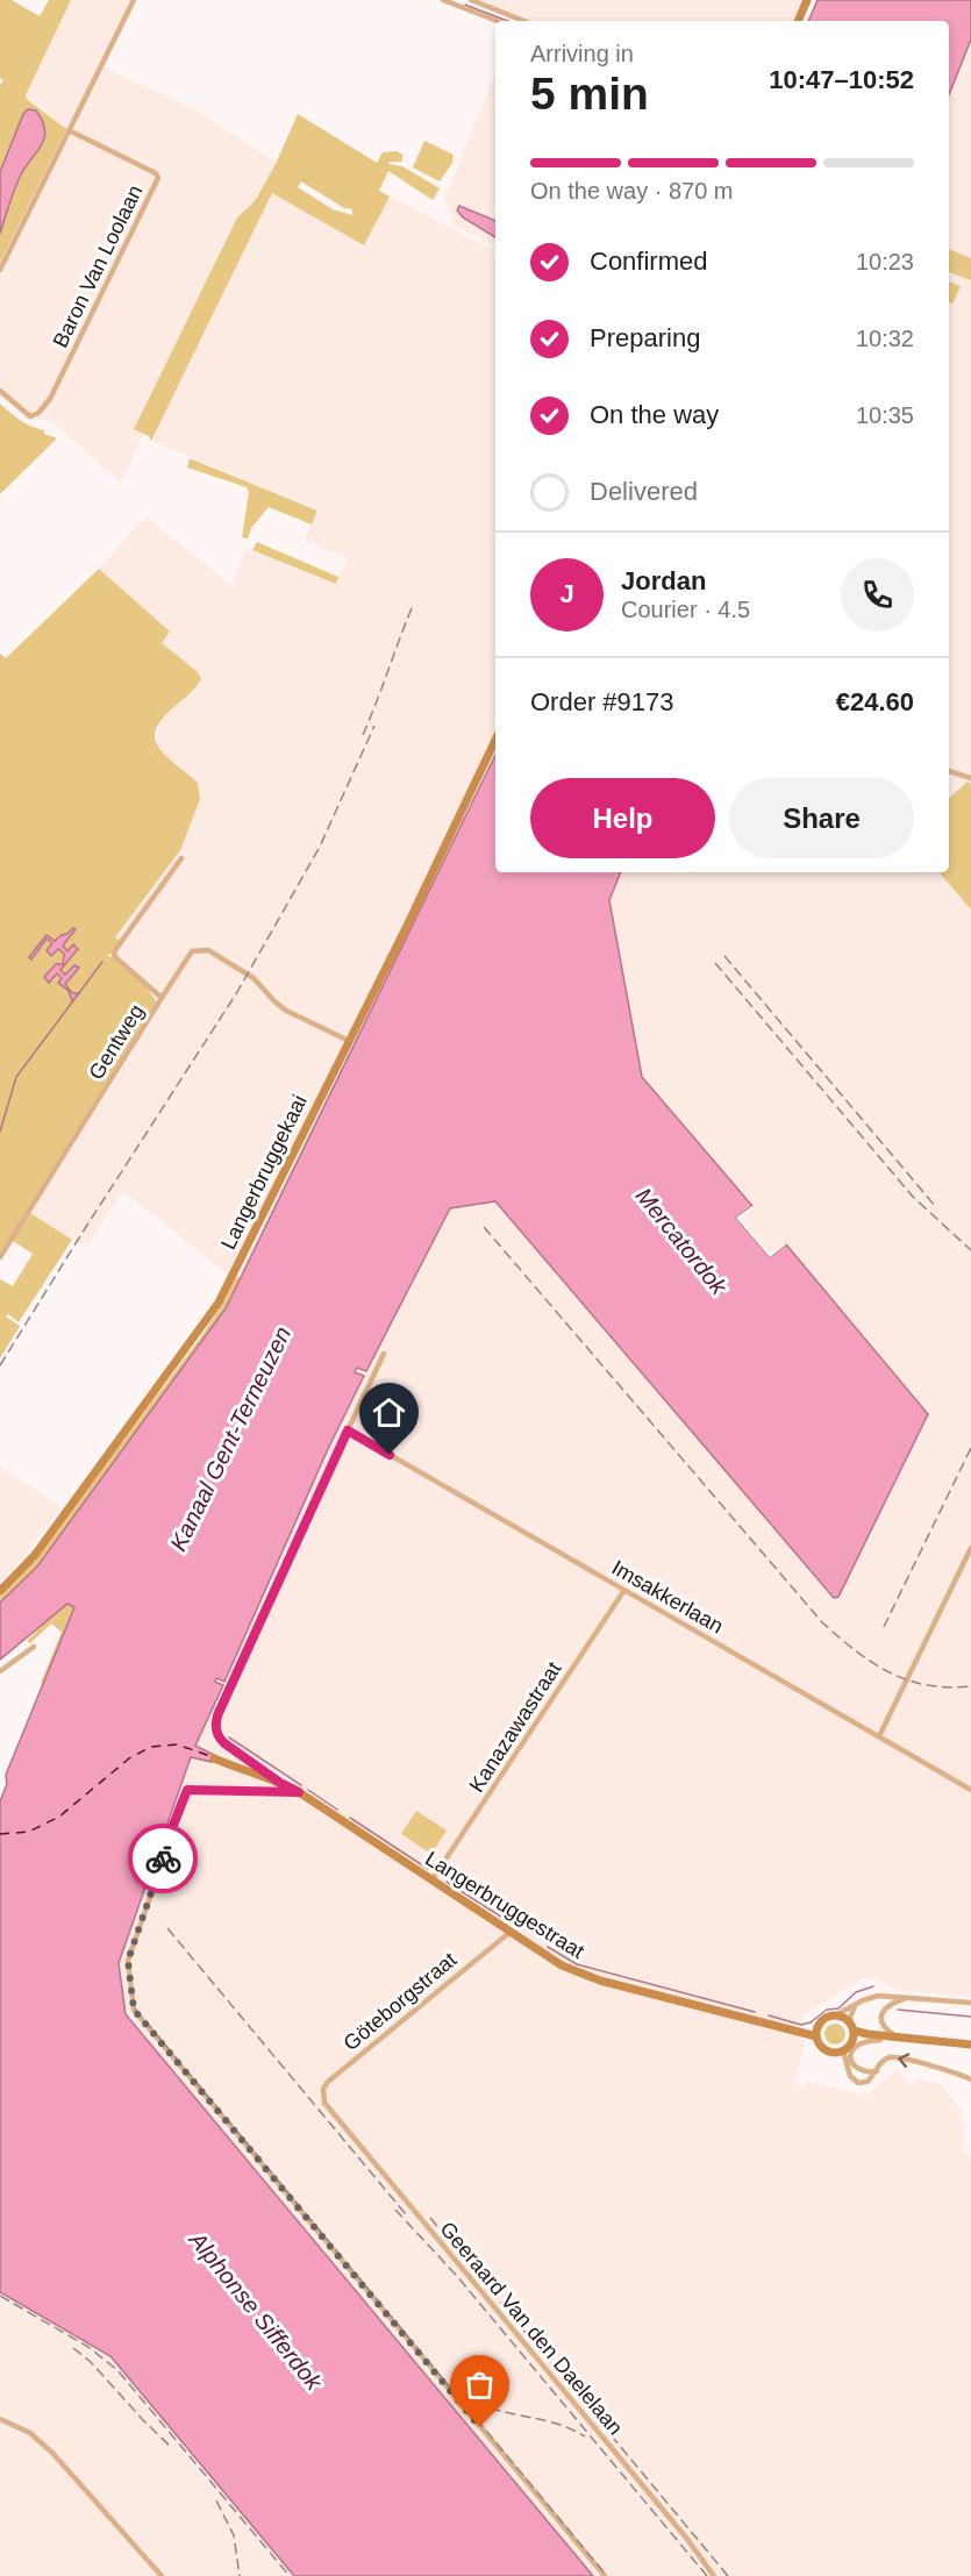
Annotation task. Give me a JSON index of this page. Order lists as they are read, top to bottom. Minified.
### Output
{"streets":{"main road":["Langerbruggekaai","Langerbruggestraat"],"street":["Baron Van Loolaan","Gentweg","Imsakkerlaan","Kanazawastraat","Göteborgstraat","Geeraard Van den Daelelaan"]},"crossings":[["Imsakkerlaan","Kanazawastraat"],["Imsakkerlaan","Langerbruggestraat"],["Kanazawastraat","Langerbruggestraat"],["Langerbruggestraat","Göteborgstraat"],["Göteborgstraat","Geeraard Van den Daelelaan"]],"water":["Mercatordok","Kanaal Gent-Terneuzen","Alphonse Sifferdok"],"page":{"heading":["5 min","Arriving in","10:47–10:52"],"panel":["Jordan","Courier · 4.5","Order #9173","€24.60"],"bar":"On the way · 870 m","list":[["Confirmed","10:23"],["Preparing","10:32"],["On the way","10:35"],"Delivered"],"round":"J","buttons":["Help","Share"]}}
